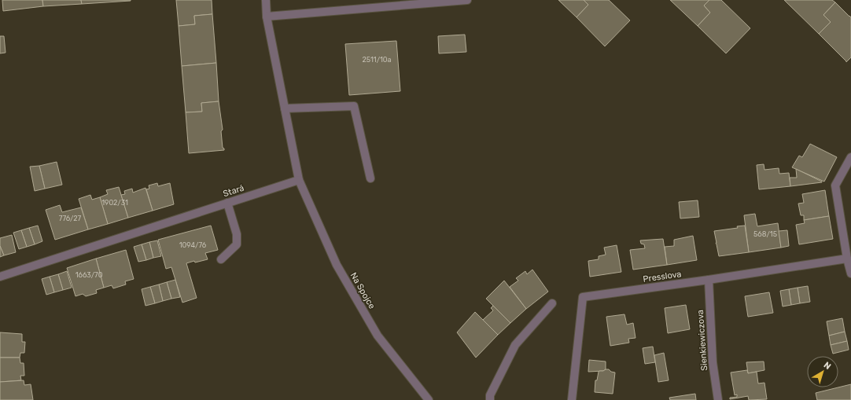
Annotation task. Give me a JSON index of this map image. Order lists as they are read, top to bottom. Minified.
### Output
{"streets":{"street":["Stará","Presslova","Na Spojce","Sienkiewiczova"]},"crossings":[["Stará","Na Spojce"],["Presslova","Sienkiewiczova"]],"house_numbers":["2511/10a","1902/31","776/27","568/15","1094/76","1663/70"],"north":"top right"}
